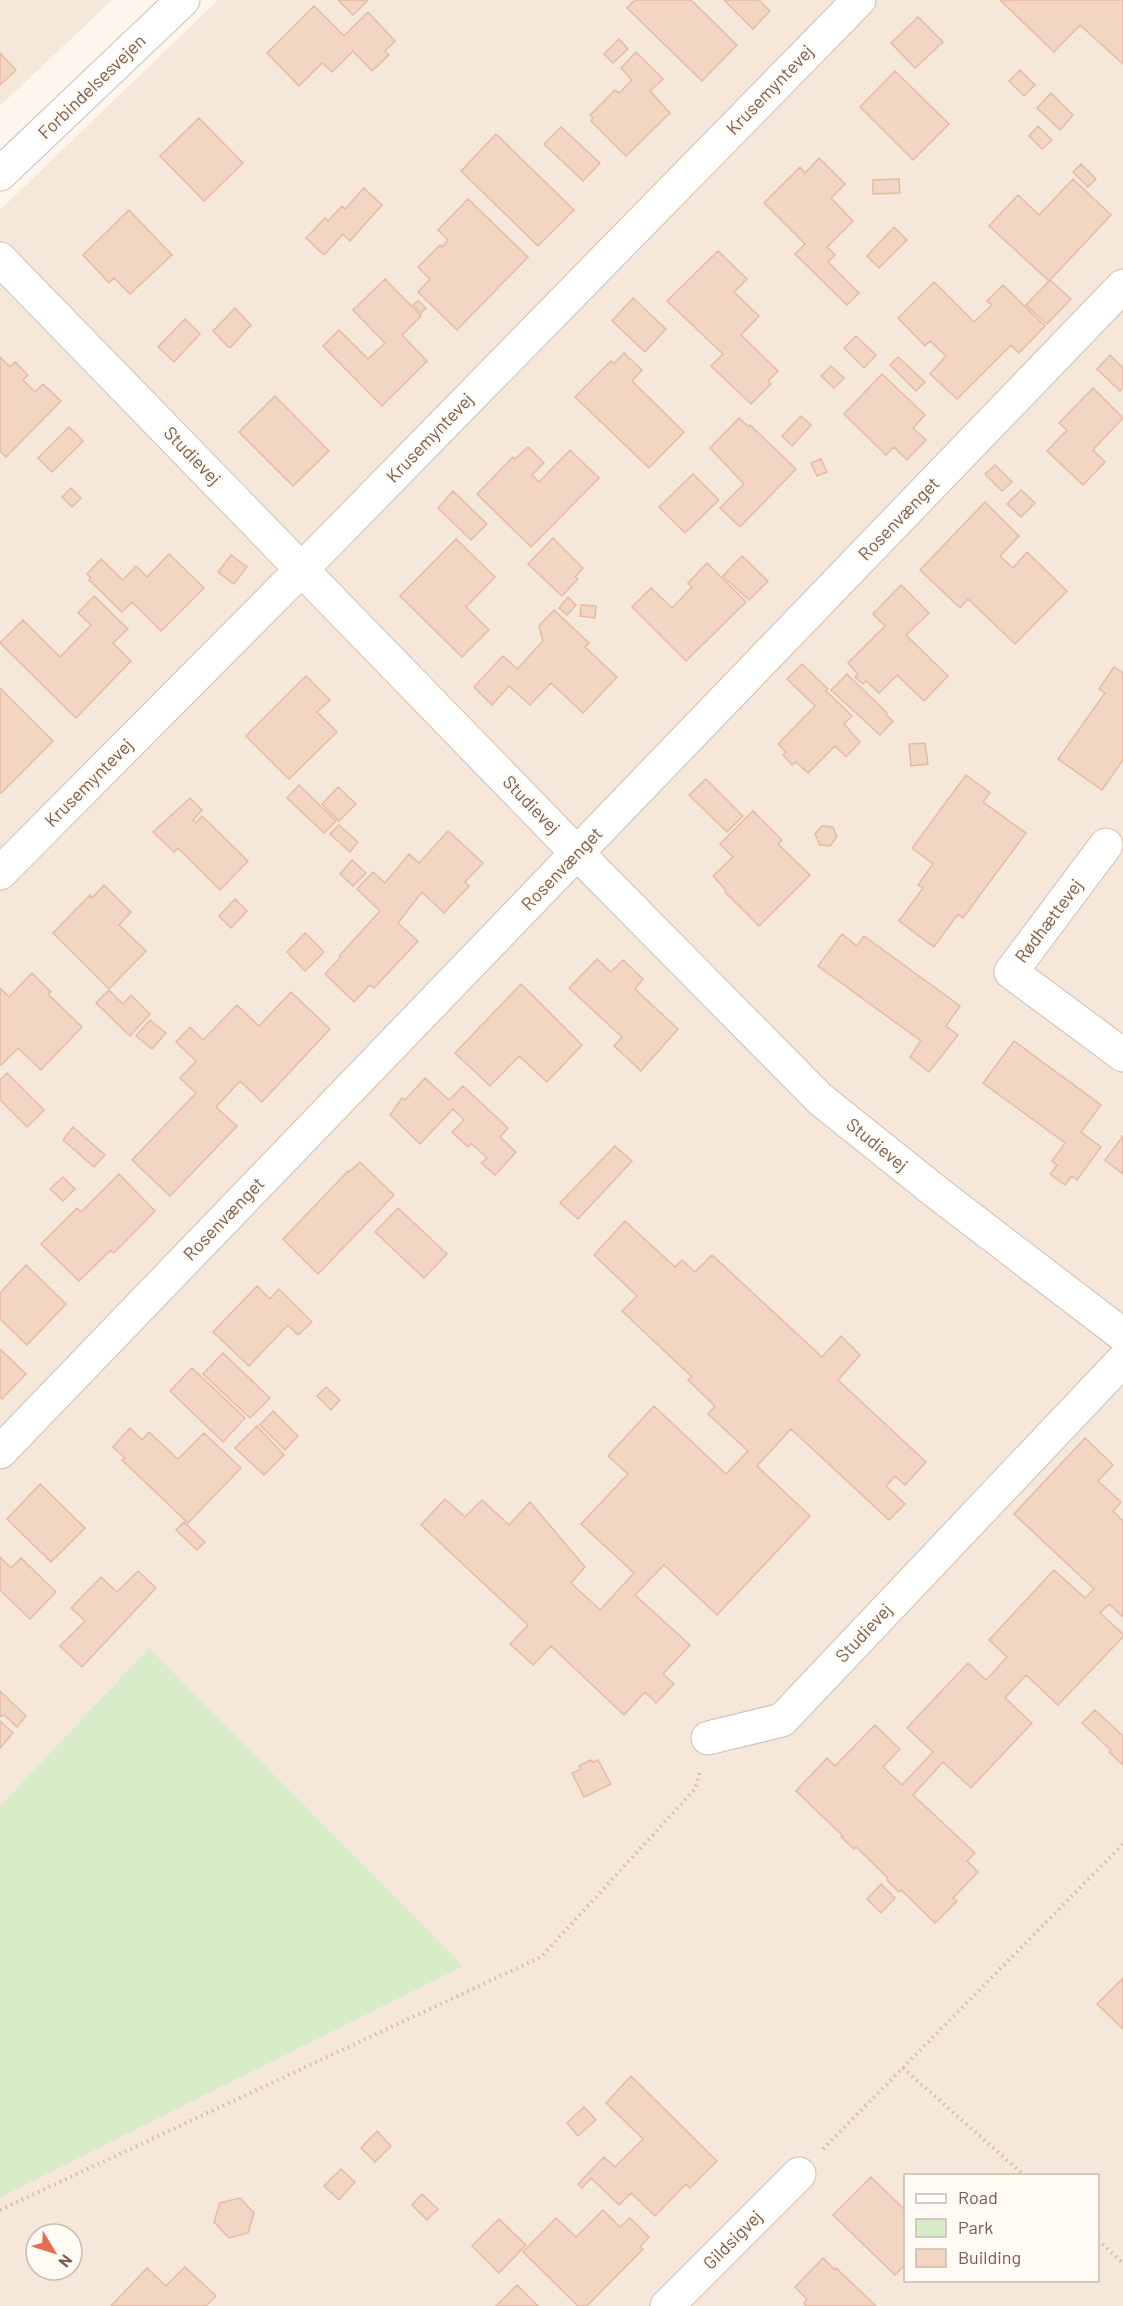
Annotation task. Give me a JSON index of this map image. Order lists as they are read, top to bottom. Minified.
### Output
{"streets":{"street":["Forbindelsesvejen","Krusemyntevej","Studievej","Rosenvænget","Rødhættevej","Gildsigvej"]},"crossings":[["Krusemyntevej","Studievej"],["Studievej","Rosenvænget"]],"legend":["Road","Park","Building"],"north":"bottom right"}
